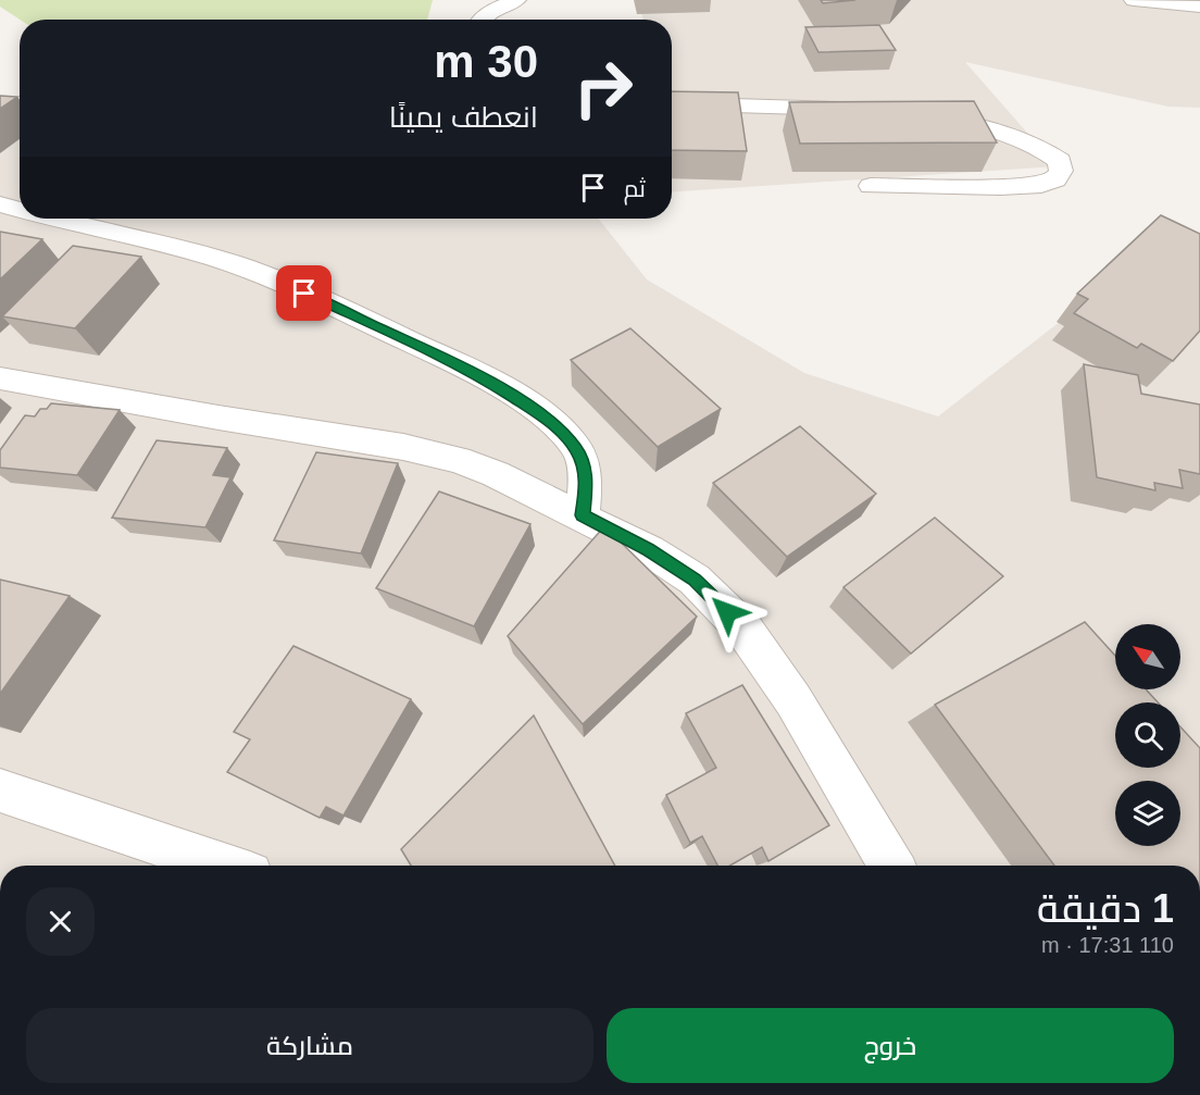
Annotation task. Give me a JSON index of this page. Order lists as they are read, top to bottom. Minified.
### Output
{"north":"top left","page":{"turn":["30 m","انعطف يمينًا"],"then":"ثم","heading":["1 دقيقة","110 m · 17:31"],"buttons":["خروج","مشاركة"]}}
